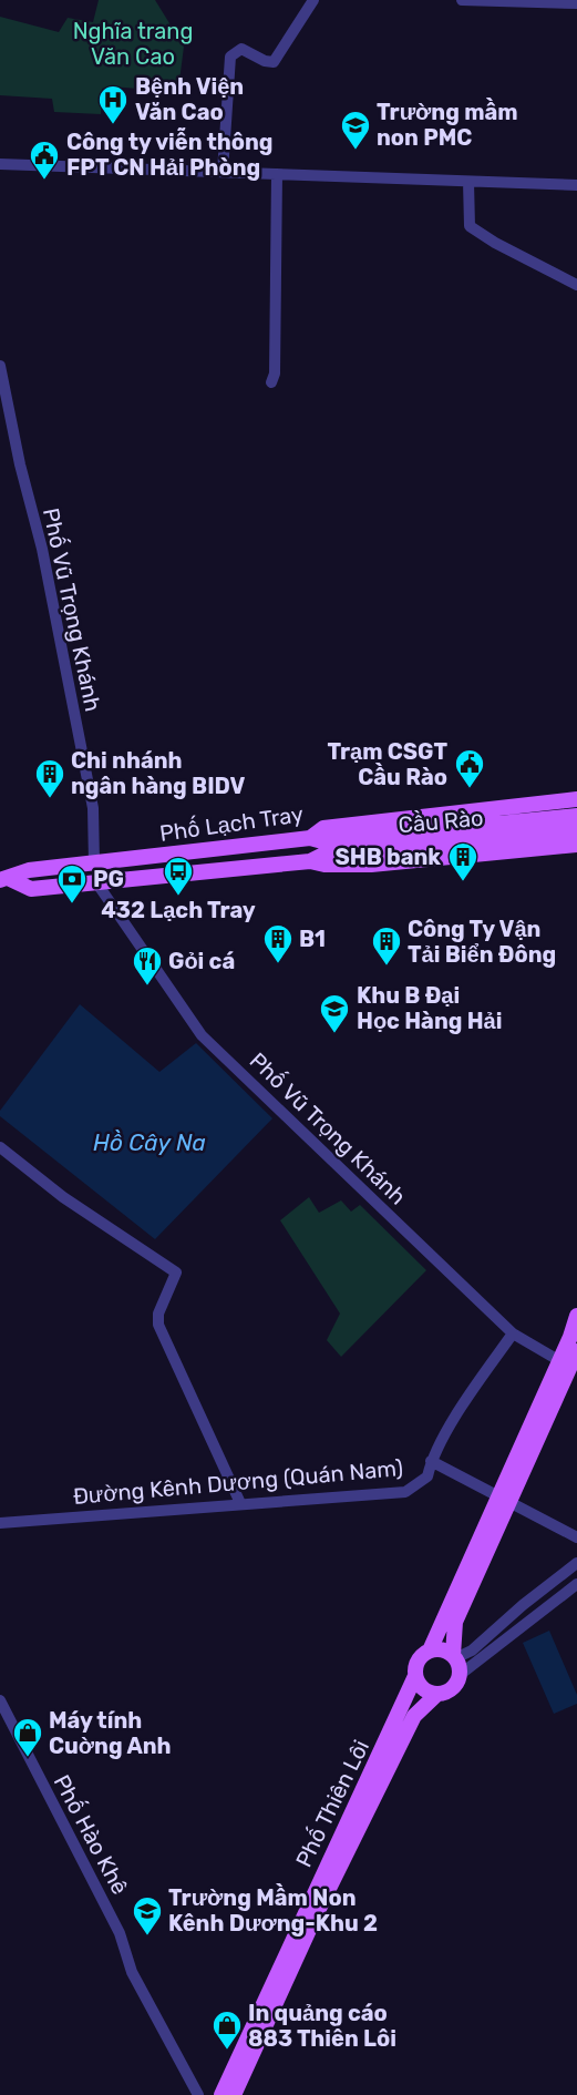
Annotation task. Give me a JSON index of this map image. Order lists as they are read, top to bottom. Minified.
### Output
{"streets":{"main road":["Cầu Rào","Phố Lạch Tray","Phố Thiên Lôi"],"street":["Phố Vũ Trọng Khánh","Đường Kênh Dương (Quán Nam)","Phố Hào Khê"]},"crossings":[["Phố Vũ Trọng Khánh","Phố Lạch Tray"],["Phố Vũ Trọng Khánh","Đường Kênh Dương (Quán Nam)"],["Cầu Rào","Phố Lạch Tray"]],"water":["Hồ Cây Na"],"parks":["Nghĩa trang Văn Cao"],"places":{"hospital":["Bệnh Viện Văn Cao"],"school or university":["Trường mầm non PMC","Khu B Đại Học Hàng Hải","Trường Mầm Non Kênh Dương-Khu 2"],"public building":["Công ty viễn thông FPT CN Hải Phòng","Trạm CSGT Cầu Rào"],"building":["Chi nhánh ngân hàng BIDV","SHB bank","B1","Công Ty Vận Tải Biển Đông"],"bus stop":["432 Lạch Tray"],"bank":["PG"],"restaurant":["Gỏi cá"],"shop":["Máy tính Cuờng Anh","In quảng cáo 883 Thiên Lôi"]}}
